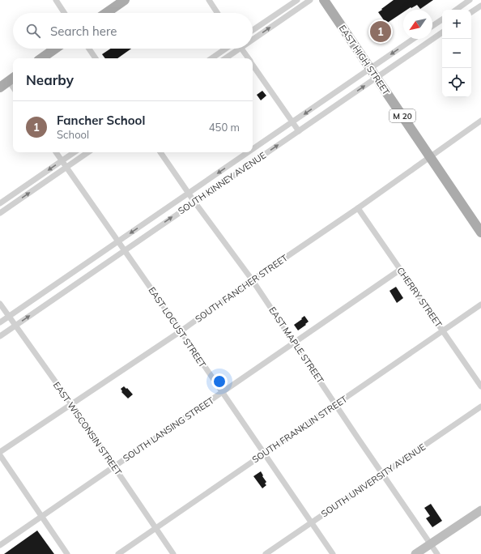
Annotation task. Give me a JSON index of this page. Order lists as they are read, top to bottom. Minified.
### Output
{"streets":{"main road":["EAST HIGH STREET","M 20"],"street":["SOUTH KINNEY AVENUE","SOUTH FANCHER STREET","CHERRY STREET","EAST LOCUST STREET","EAST MAPLE STREET","EAST WISCONSIN STREET","SOUTH LANSING STREET","SOUTH FRANKLIN STREET","SOUTH UNIVERSITY AVENUE"]},"crossings":[["EAST HIGH STREET","SOUTH KINNEY AVENUE"],["EAST HIGH STREET","SOUTH FANCHER STREET"],["SOUTH KINNEY AVENUE","EAST LOCUST STREET"],["SOUTH KINNEY AVENUE","EAST MAPLE STREET"],["SOUTH KINNEY AVENUE","EAST WISCONSIN STREET"],["SOUTH FANCHER STREET","CHERRY STREET"],["SOUTH FANCHER STREET","EAST LOCUST STREET"],["SOUTH FANCHER STREET","EAST MAPLE STREET"],["SOUTH FANCHER STREET","EAST WISCONSIN STREET"],["CHERRY STREET","SOUTH LANSING STREET"],["CHERRY STREET","SOUTH FRANKLIN STREET"],["EAST LOCUST STREET","SOUTH LANSING STREET"],["EAST LOCUST STREET","SOUTH FRANKLIN STREET"],["EAST LOCUST STREET","SOUTH UNIVERSITY AVENUE"],["EAST MAPLE STREET","SOUTH LANSING STREET"],["EAST MAPLE STREET","SOUTH FRANKLIN STREET"],["EAST MAPLE STREET","SOUTH UNIVERSITY AVENUE"],["EAST WISCONSIN STREET","SOUTH LANSING STREET"],["EAST WISCONSIN STREET","SOUTH FRANKLIN STREET"]],"north":"bottom left","page":{"map_buttons":["+","−"],"search":"Search here","pins":"1","heading":"Nearby","list":[{"mark":"1","name":"Fancher School","note":"School","value":"450 m"}]}}
